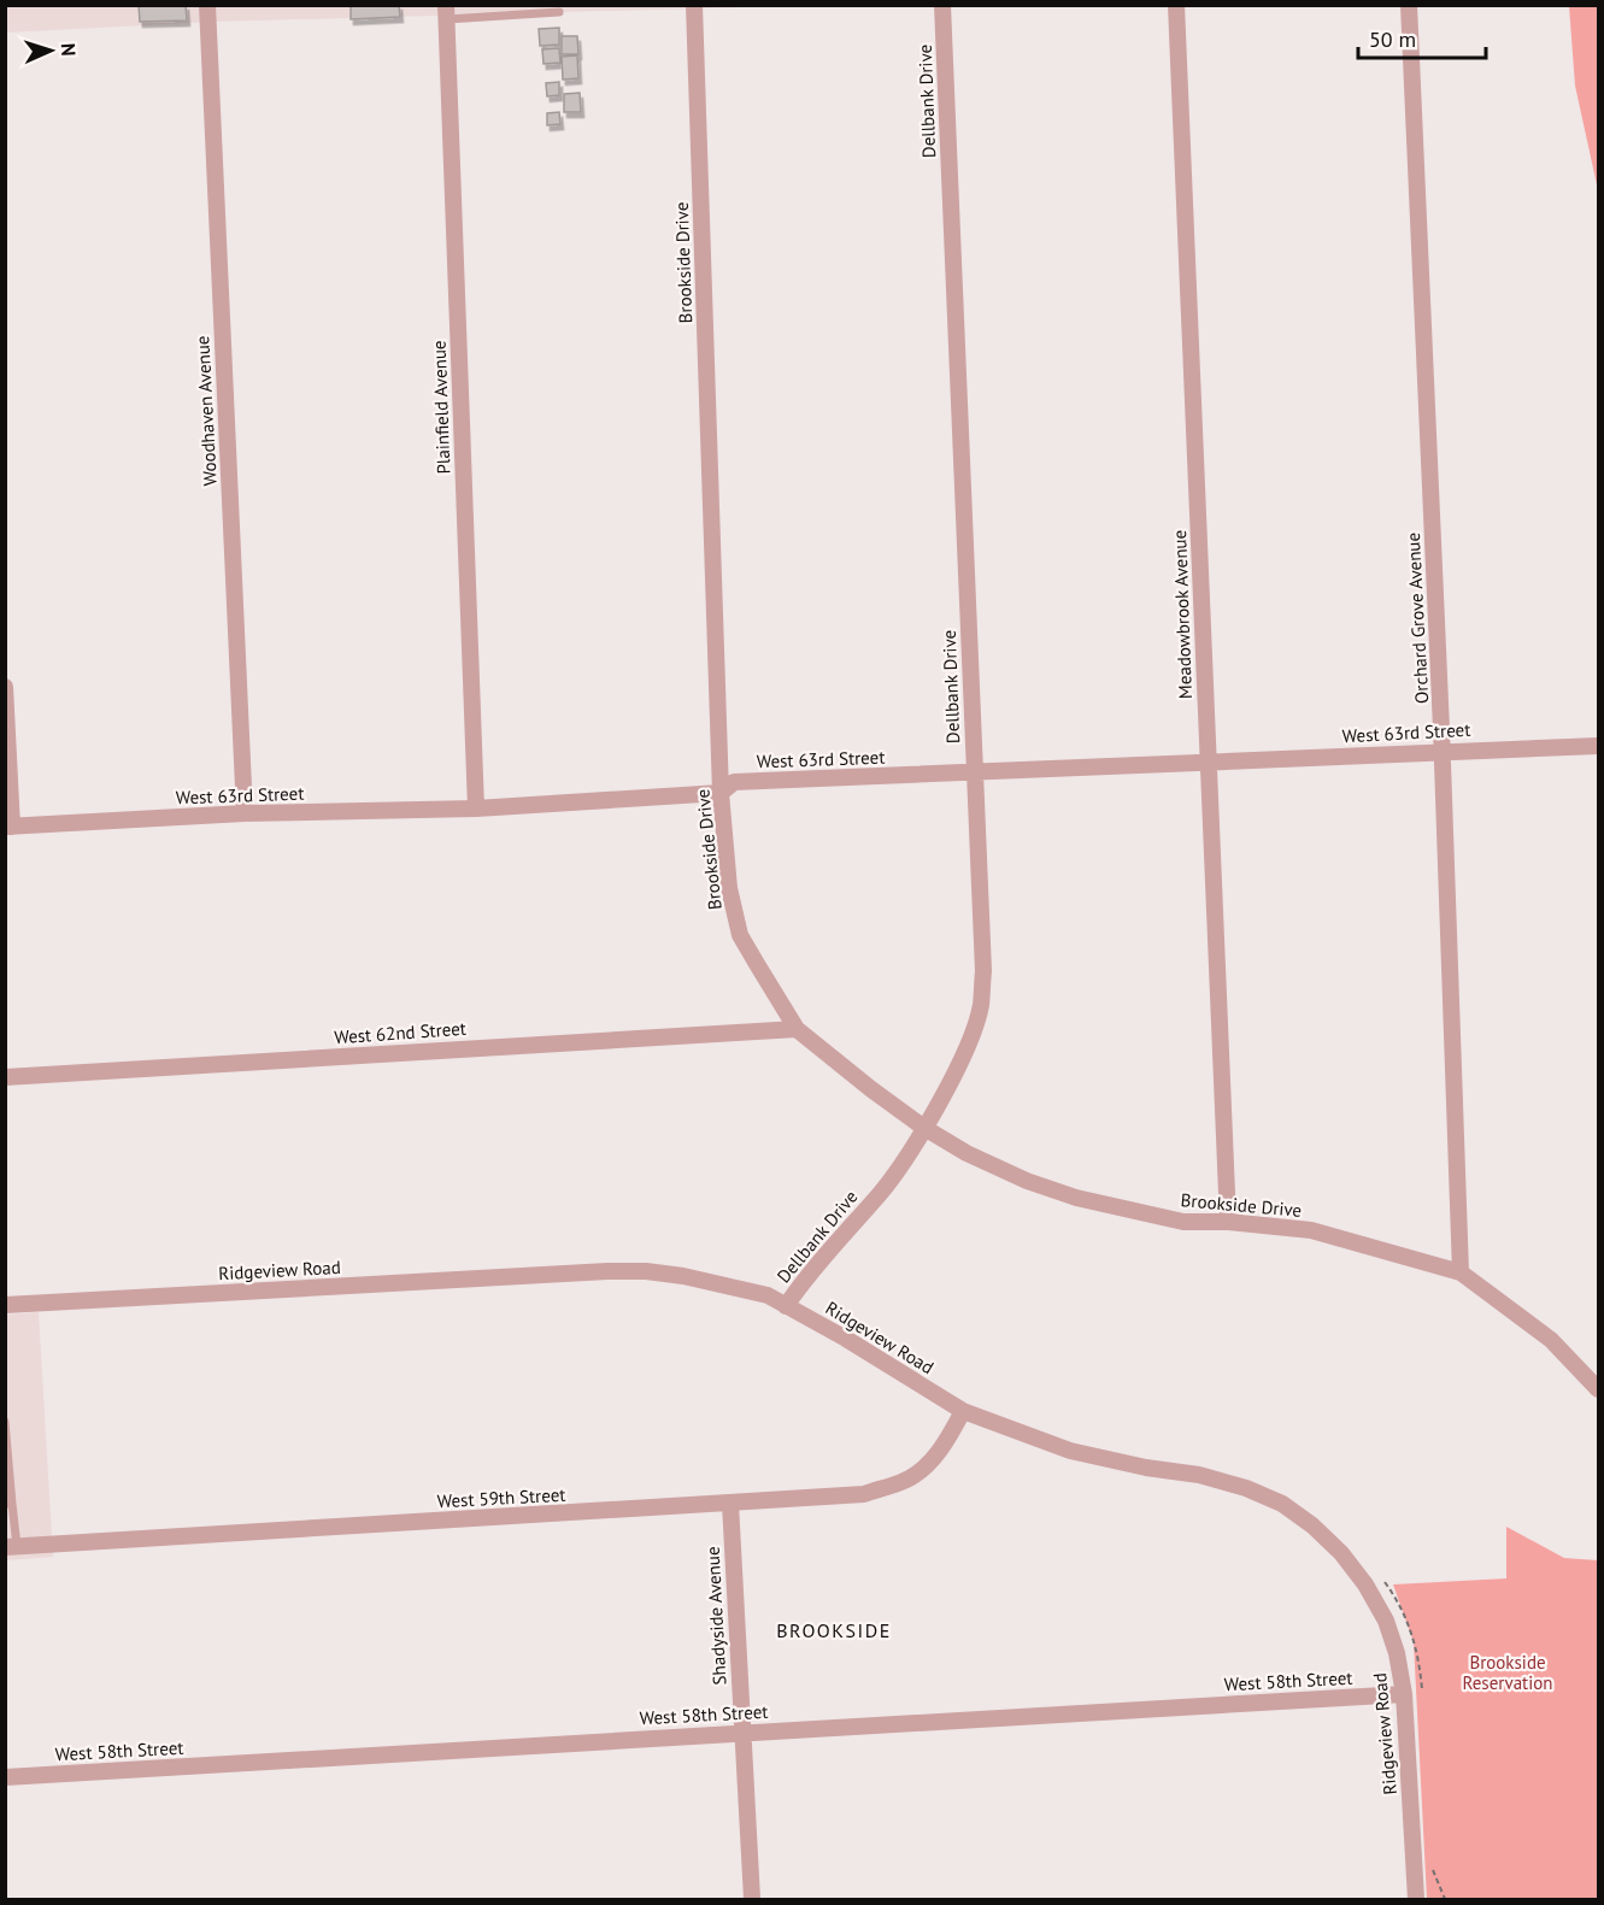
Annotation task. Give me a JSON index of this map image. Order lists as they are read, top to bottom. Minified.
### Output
{"streets":{"street":["Dellbank Drive","Brookside Drive","Plainfield Avenue","Woodhaven Avenue","Meadowbrook Avenue","Orchard Grove Avenue","West 63rd Street","West 62nd Street","Ridgeview Road","West 59th Street","Shadyside Avenue","West 58th Street"]},"crossings":[["Dellbank Drive","Brookside Drive"],["Dellbank Drive","West 63rd Street"],["Dellbank Drive","Ridgeview Road"],["Brookside Drive","Meadowbrook Avenue"],["Brookside Drive","Orchard Grove Avenue"],["Brookside Drive","West 63rd Street"],["Brookside Drive","West 62nd Street"],["Plainfield Avenue","West 63rd Street"],["Woodhaven Avenue","West 63rd Street"],["Meadowbrook Avenue","West 63rd Street"],["Orchard Grove Avenue","West 63rd Street"],["Ridgeview Road","West 59th Street"],["Ridgeview Road","West 58th Street"],["West 59th Street","Shadyside Avenue"],["Shadyside Avenue","West 58th Street"]],"districts":["BROOKSIDE"],"parks":["Brookside Reservation"],"scale_bar":"50 m","north":"right"}
